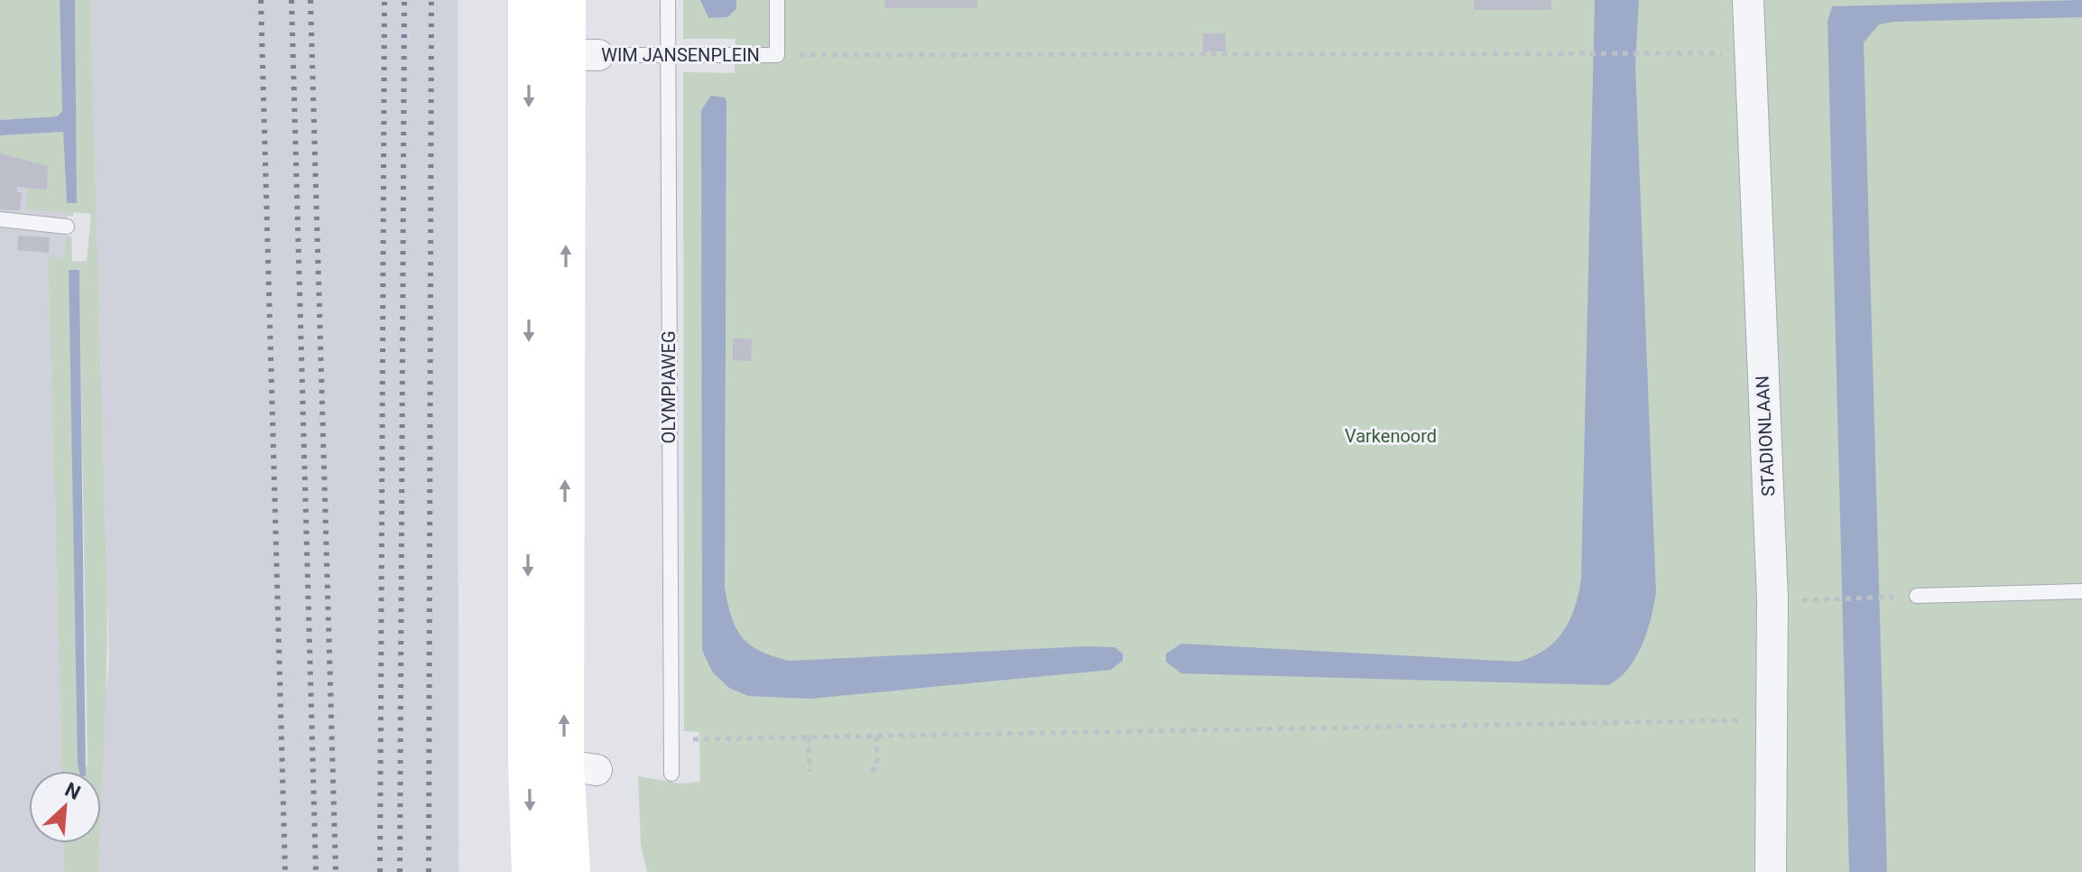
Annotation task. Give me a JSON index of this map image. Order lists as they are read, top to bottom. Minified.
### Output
{"streets":{"street":["STADIONLAAN"],"lane":["WIM JANSENPLEIN","OLYMPIAWEG"]},"crossings":[["WIM JANSENPLEIN","OLYMPIAWEG"]],"parks":["Varkenoord"],"north":"top right"}
